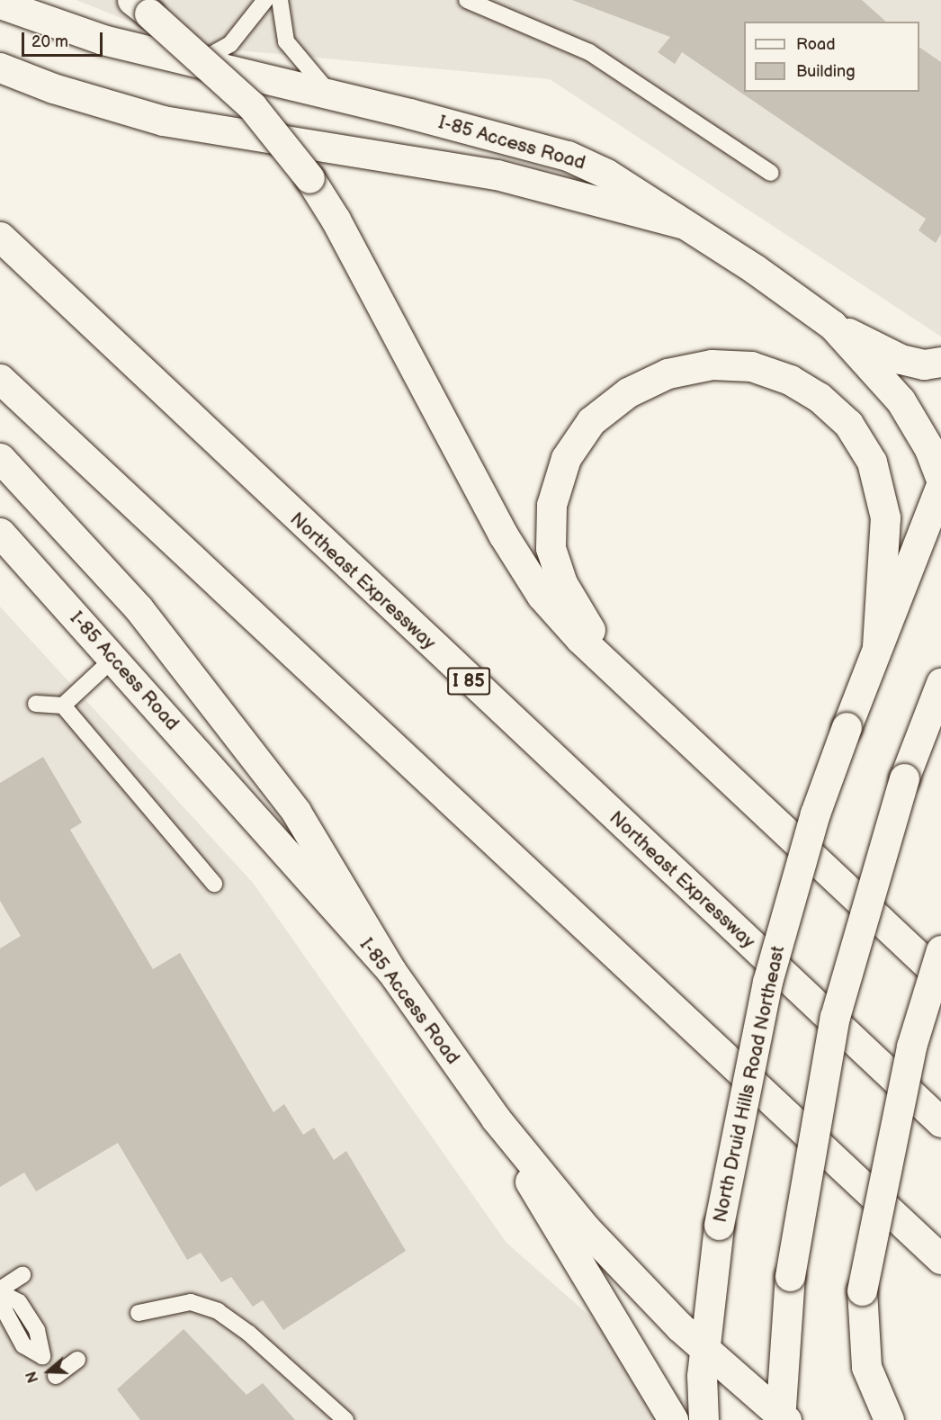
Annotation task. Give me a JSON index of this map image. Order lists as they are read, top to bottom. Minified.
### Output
{"streets":{"main road":["I-85 Access Road","Northeast Expressway","I 85","North Druid Hills Road Northeast"]},"crossings":[["I-85 Access Road","North Druid Hills Road Northeast"]],"legend":["Road","Building"],"scale_bar":"20 m","north":"left"}
